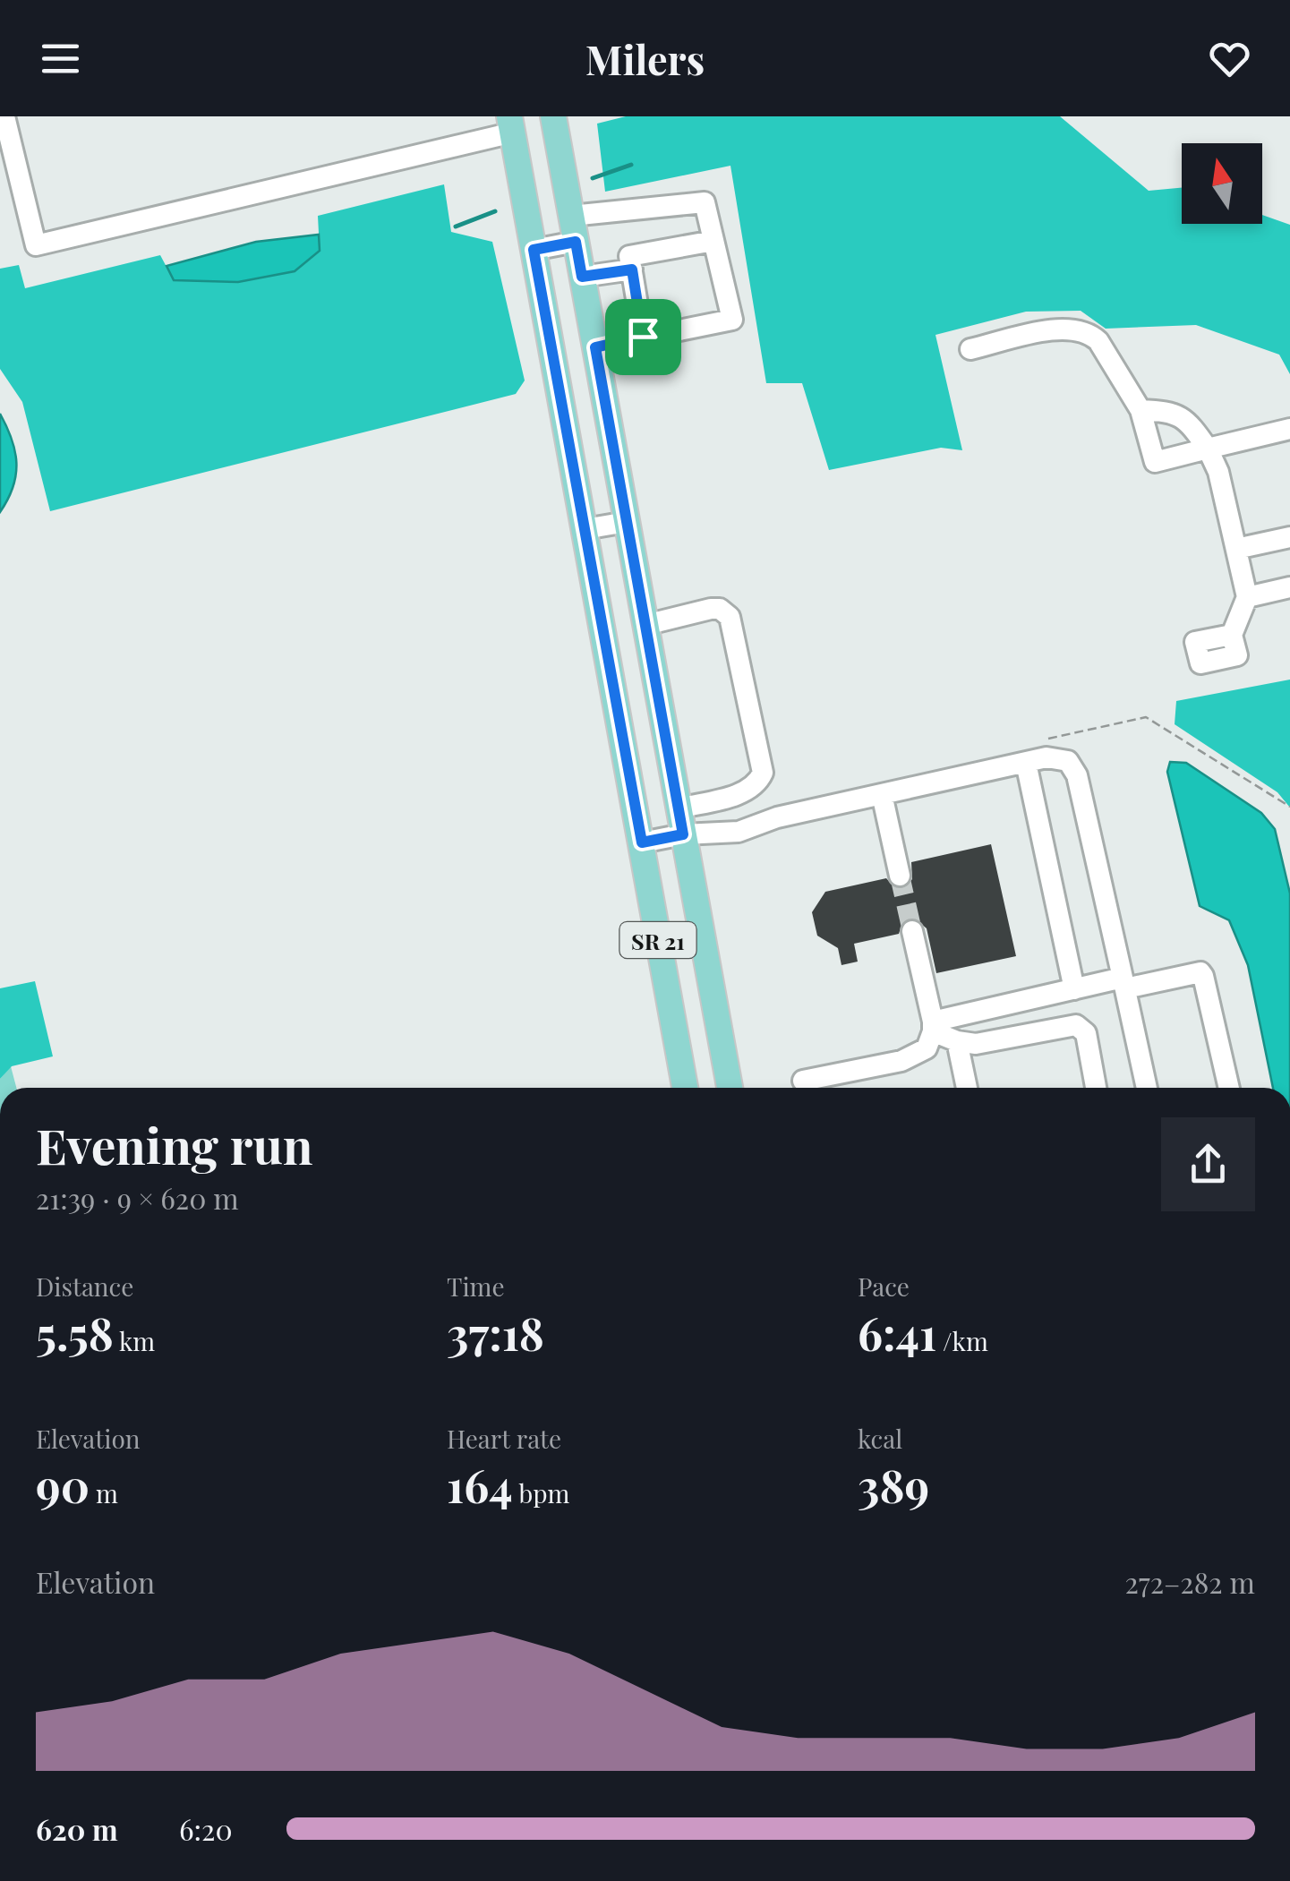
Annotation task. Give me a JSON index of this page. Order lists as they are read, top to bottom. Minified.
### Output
{"streets":{"main road":["SR 21"]},"north":"top","page":{"header":"Milers","heading":["Evening run","21:39 · 9 × 620 m"],"stats":[["Distance","5.58 km"],["Time","37:18"],["Pace","6:41 /km"],["Elevation","90 m"],["Heart rate","164 bpm"],["kcal","389"]],"chart":["Elevation","272–282 m"],"list":[{"name":"620 m","note":"6:20"}]}}
